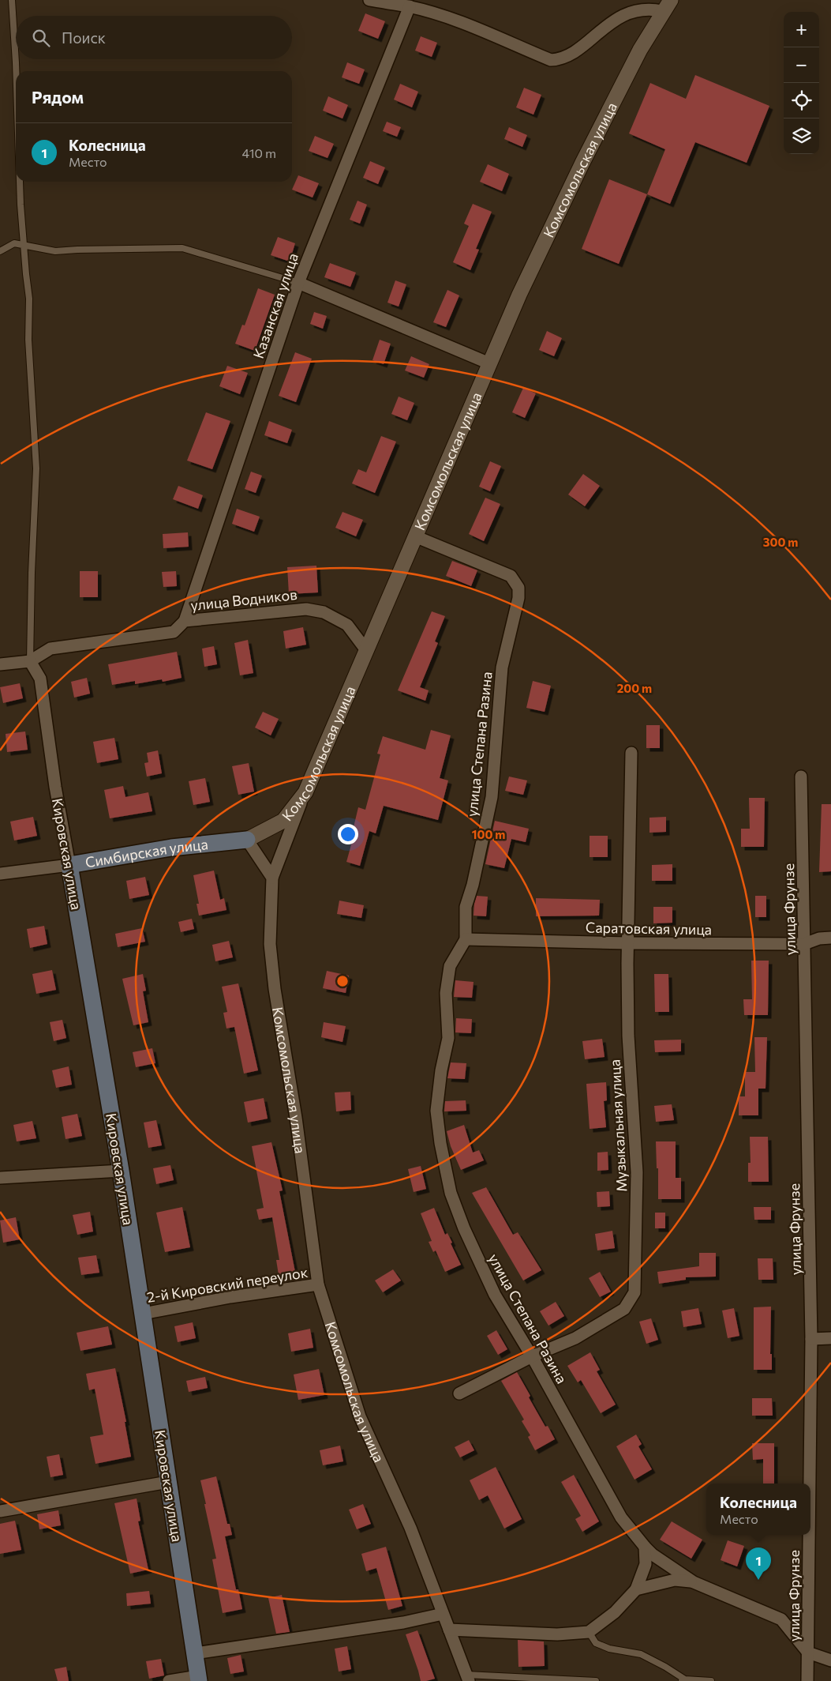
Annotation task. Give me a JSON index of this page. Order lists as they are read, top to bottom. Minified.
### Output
{"streets":{"main road":["Симбирская улица","Кировская улица"],"street":["Комсомольская улица","Казанская улица","улица Водников","улица Степана Разина","улица Фрунзе","Саратовская улица","Музыкальная улица","2-й Кировский переулок"]},"crossings":[["Комсомольская улица","улица Водников"],["Комсомольская улица","улица Степана Разина"],["Комсомольская улица","Симбирская улица"],["Комсомольская улица","2-й Кировский переулок"],["Казанская улица","улица Водников"],["улица Водников","Кировская улица"],["улица Степана Разина","улица Фрунзе"],["улица Степана Разина","Саратовская улица"],["улица Степана Разина","Музыкальная улица"],["Симбирская улица","Кировская улица"],["Кировская улица","2-й Кировский переулок"],["улица Фрунзе","Саратовская улица"],["Саратовская улица","Музыкальная улица"]],"page":{"map_buttons":["+","−"],"search":"Поиск","heading":"Рядом","list":[{"mark":"1","name":"Колесница","note":"Место","value":"410 m"}],"popup":["Колесница","Место"],"pins":"1"},"rings":["300 m","200 m","100 m"]}
